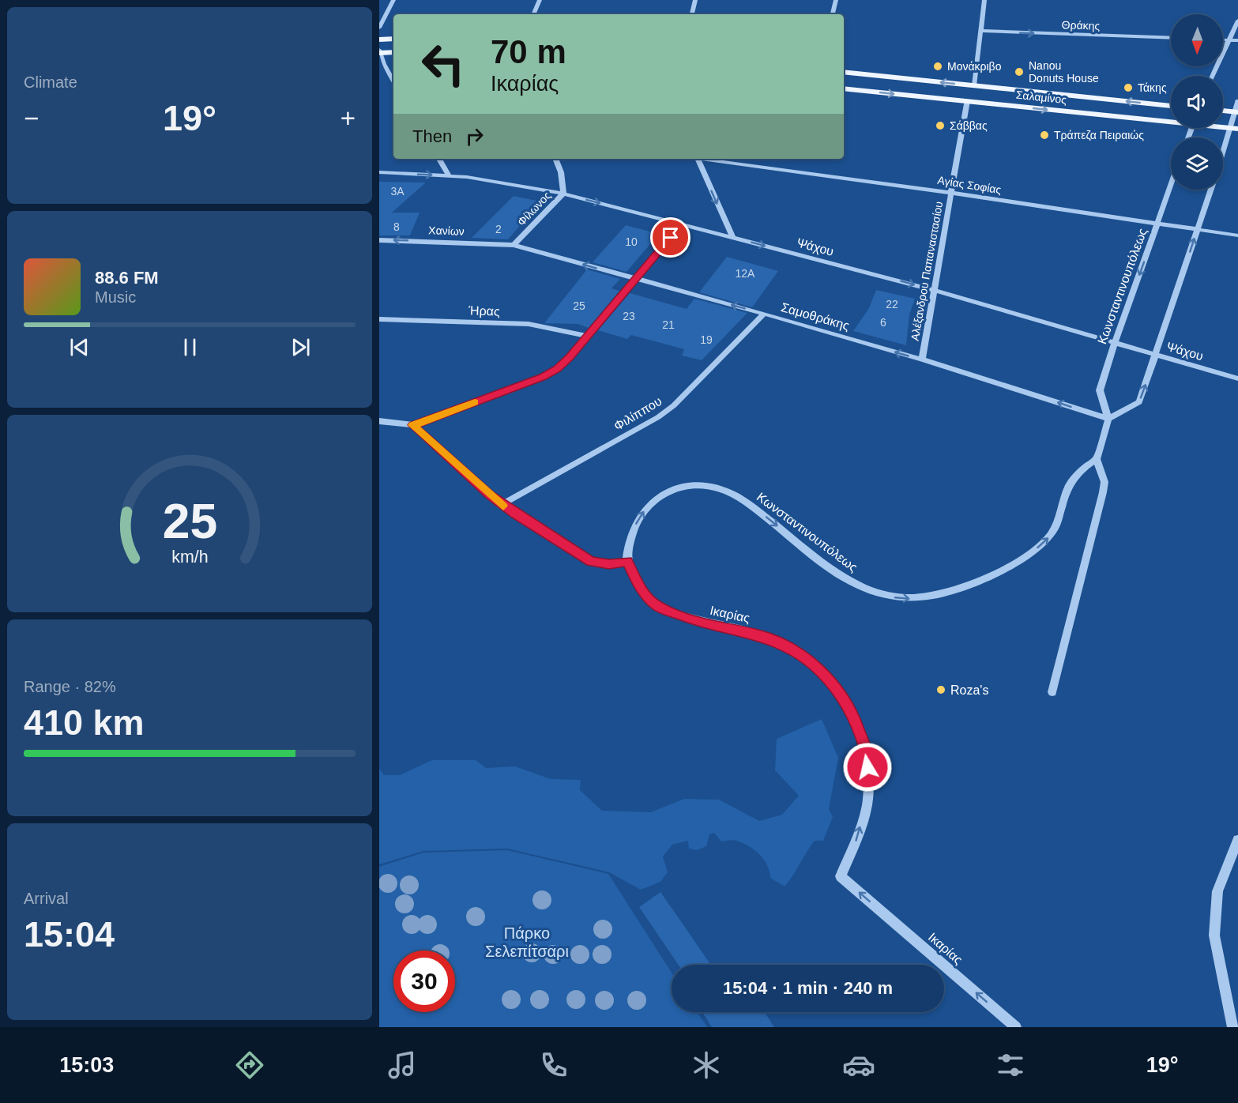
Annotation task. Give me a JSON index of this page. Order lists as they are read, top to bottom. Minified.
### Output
{"streets":{"main road":["Σαλαμίνος"],"street":["Θράκης","Αγίας Σοφίας","Φίλωνος","Χανίων","Ψάχου","Αλέξανδρου Παπαναστασίου","Κωνσταντινουπόλεως","Ήρας","Σαμοθράκης","Φιλίππου","Ικαρίας"]},"crossings":[["Σαλαμίνος","Αλέξανδρου Παπαναστασίου"],["Αγίας Σοφίας","Αλέξανδρου Παπαναστασίου"],["Αγίας Σοφίας","Κωνσταντινουπόλεως"],["Φίλωνος","Χανίων"],["Φίλωνος","Ψάχου"],["Φίλωνος","Σαμοθράκης"],["Χανίων","Σαμοθράκης"],["Ψάχου","Αλέξανδρου Παπαναστασίου"],["Ψάχου","Κωνσταντινουπόλεως"],["Αλέξανδρου Παπαναστασίου","Σαμοθράκης"],["Κωνσταντινουπόλεως","Σαμοθράκης"],["Κωνσταντινουπόλεως","Ικαρίας"],["Σαμοθράκης","Φιλίππου"]],"one_way":["Θράκης","Χανίων","Ψάχου","Σαμοθράκης","Ικαρίας"],"parks":["Πάρκο Σελεπίτσαρι"],"places":["Μονάκριβο","Nanou Donuts House","Τάκης","Σάββας","Τράπεζα Πειραιώς","Roza's"],"house_numbers":["3A","8","2","10","12A","22","25","23","6","21","19"],"north":"bottom","page":{"tile":["Climate",["Range · 82%","410 km"],["Arrival","15:04"]],"turn":["70 m","Ικαρίας"],"heat":["−","19°","+"],"then":"Then","song":["88.6 FM","Music"],"limit":"30","trip":"15:04 · 1 min · 240 m","tabs":["15:03","19°"],"gauge":["25","km/h"]}}
